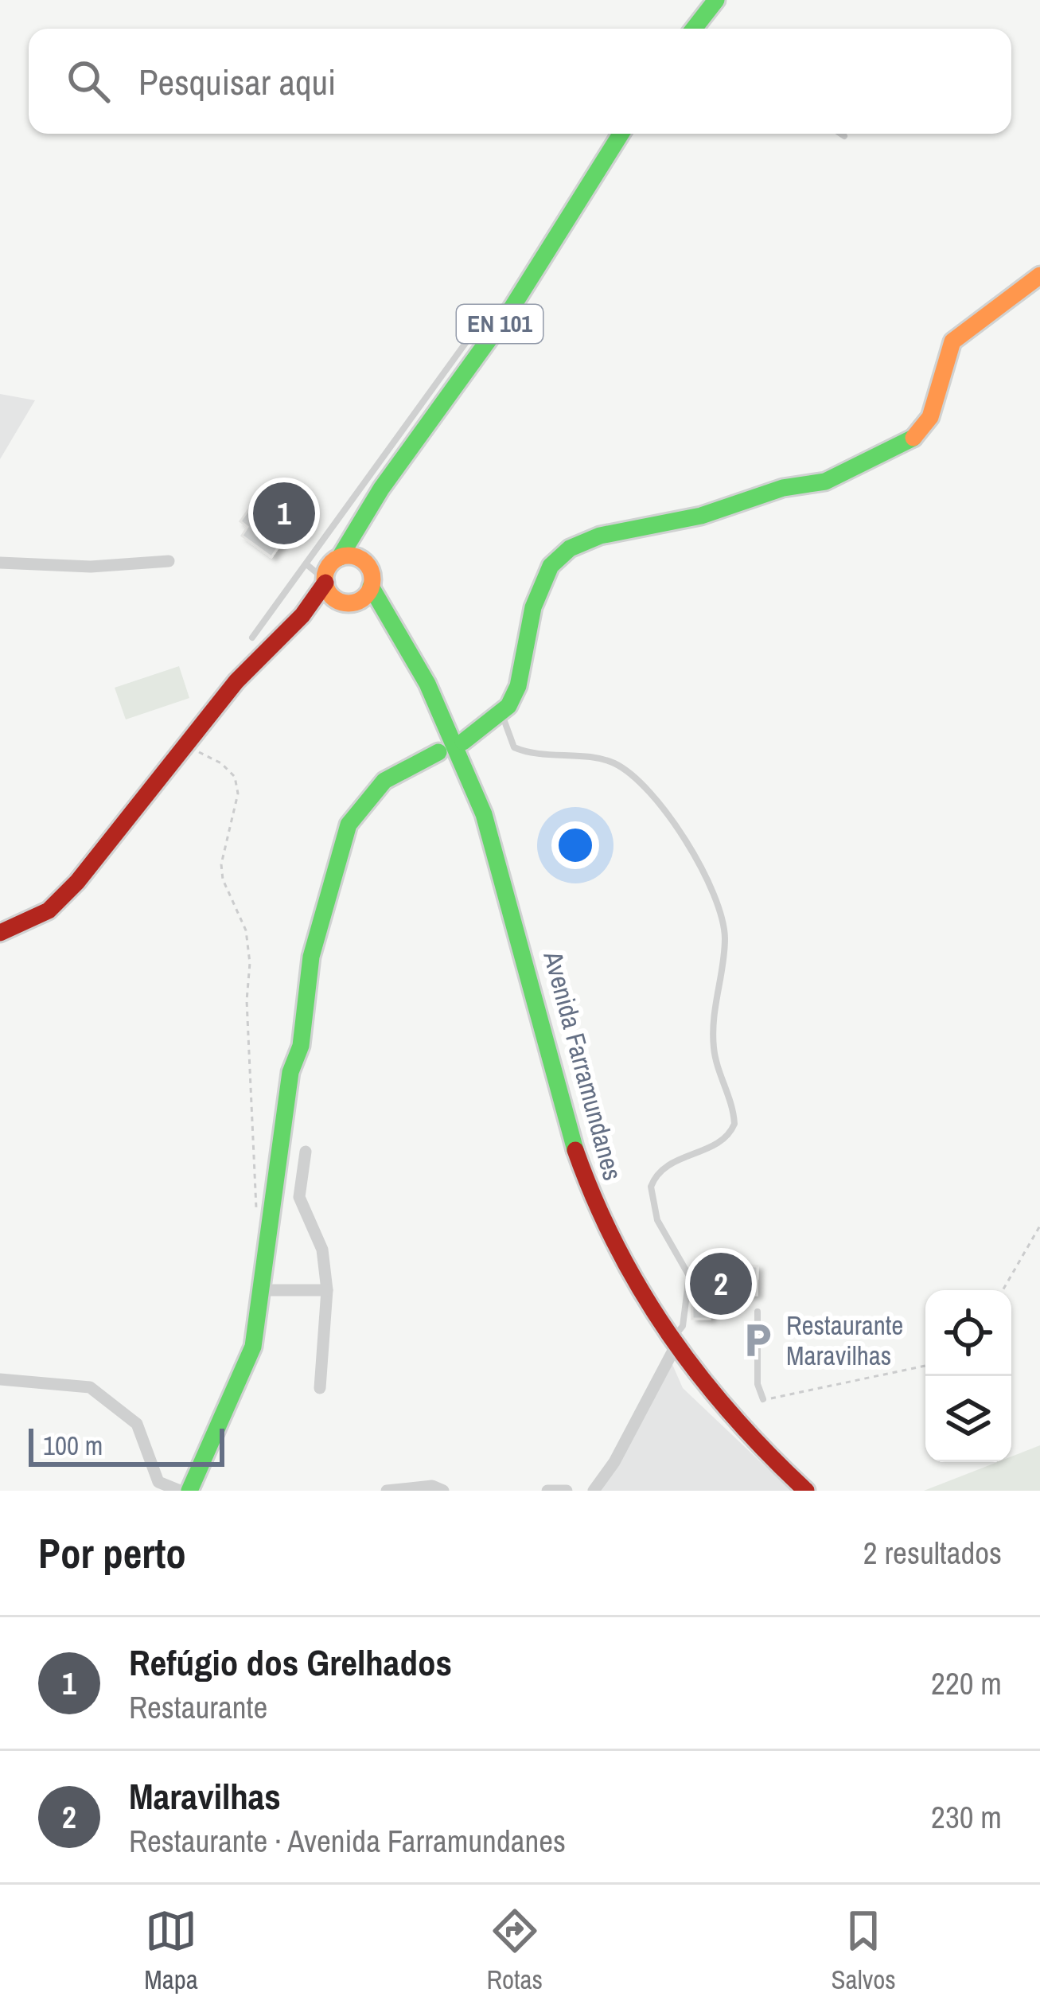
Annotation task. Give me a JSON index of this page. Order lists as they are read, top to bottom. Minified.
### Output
{"streets":{"main road":["EN 101","Avenida Farramundanes"]},"places":{"parking":["Restaurante Maravilhas"]},"scale_bar":"100 m","page":{"search":"Pesquisar aqui","pins":["1","2"],"scale":"100 m","heading":["Por perto","2 resultados"],"list":[{"mark":"1","name":"Refúgio dos Grelhados","note":"Restaurante","value":"220 m"},{"mark":"2","name":"Maravilhas","note":"Restaurante · Avenida Farramundanes","value":"230 m"}],"nav":["Mapa","Rotas","Salvos"]}}
